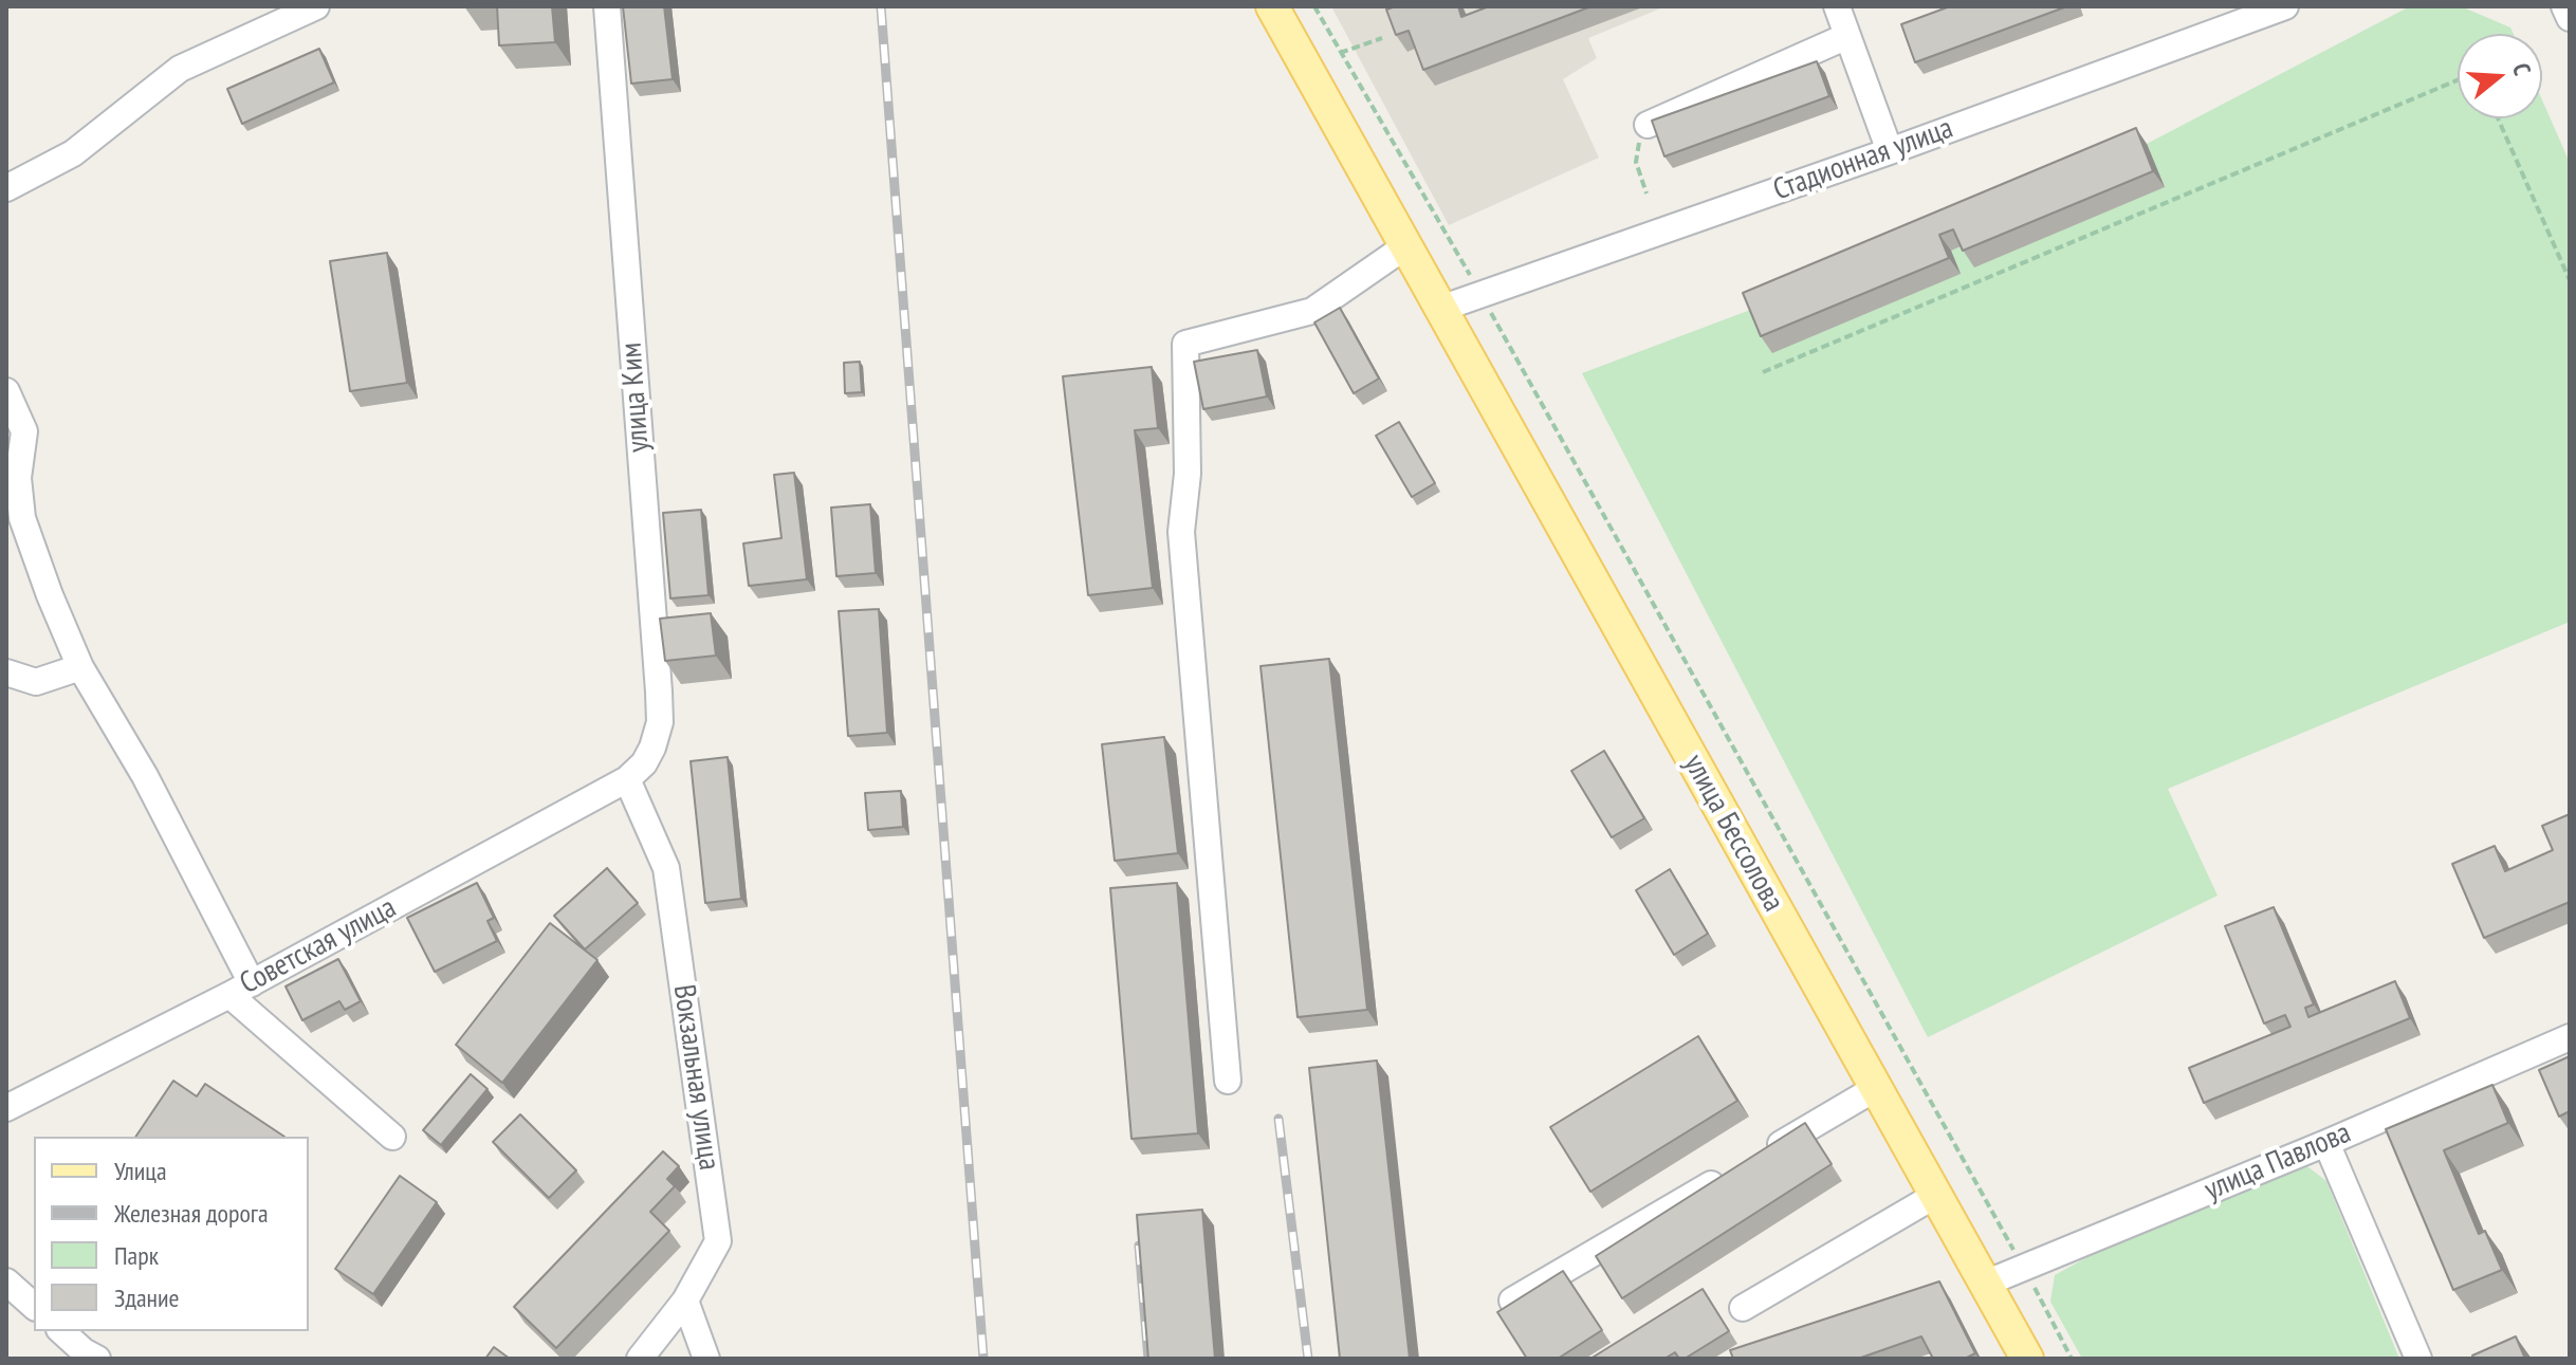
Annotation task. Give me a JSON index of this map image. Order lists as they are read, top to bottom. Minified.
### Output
{"streets":{"main road":["улица Бессолова"],"street":["Стадионная улица","улица Ким","Советская улица","Вокзальная улица","улица Павлова"]},"crossings":[["Стадионная улица","улица Бессолова"],["улица Ким","Советская улица"],["улица Ким","Вокзальная улица"],["улица Бессолова","улица Павлова"],["Советская улица","Вокзальная улица"]],"legend":["Улица","Железная дорога","Парк","Здание"],"north":"right"}
